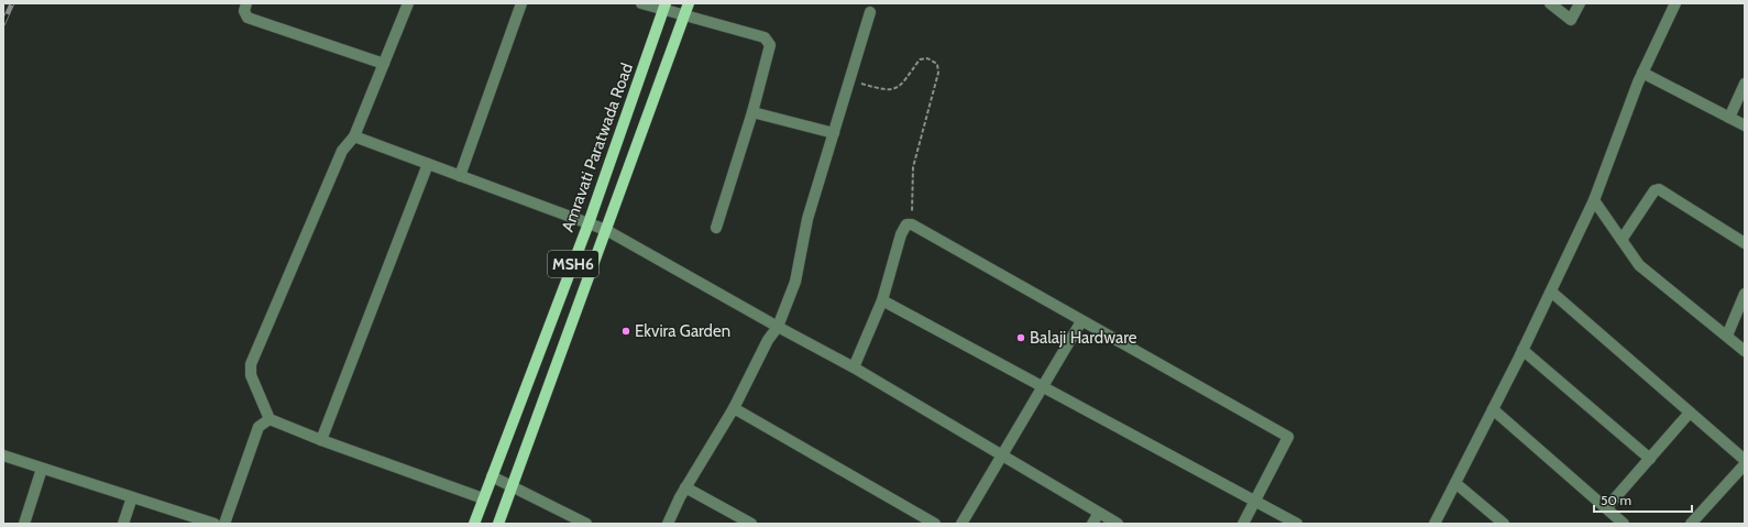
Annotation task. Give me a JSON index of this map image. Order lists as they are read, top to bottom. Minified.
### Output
{"streets":{"main road":["Amravati Paratwada Road","MSH6"]},"places":["Ekvira Garden","Balaji Hardware"],"scale_bar":"50 m"}
